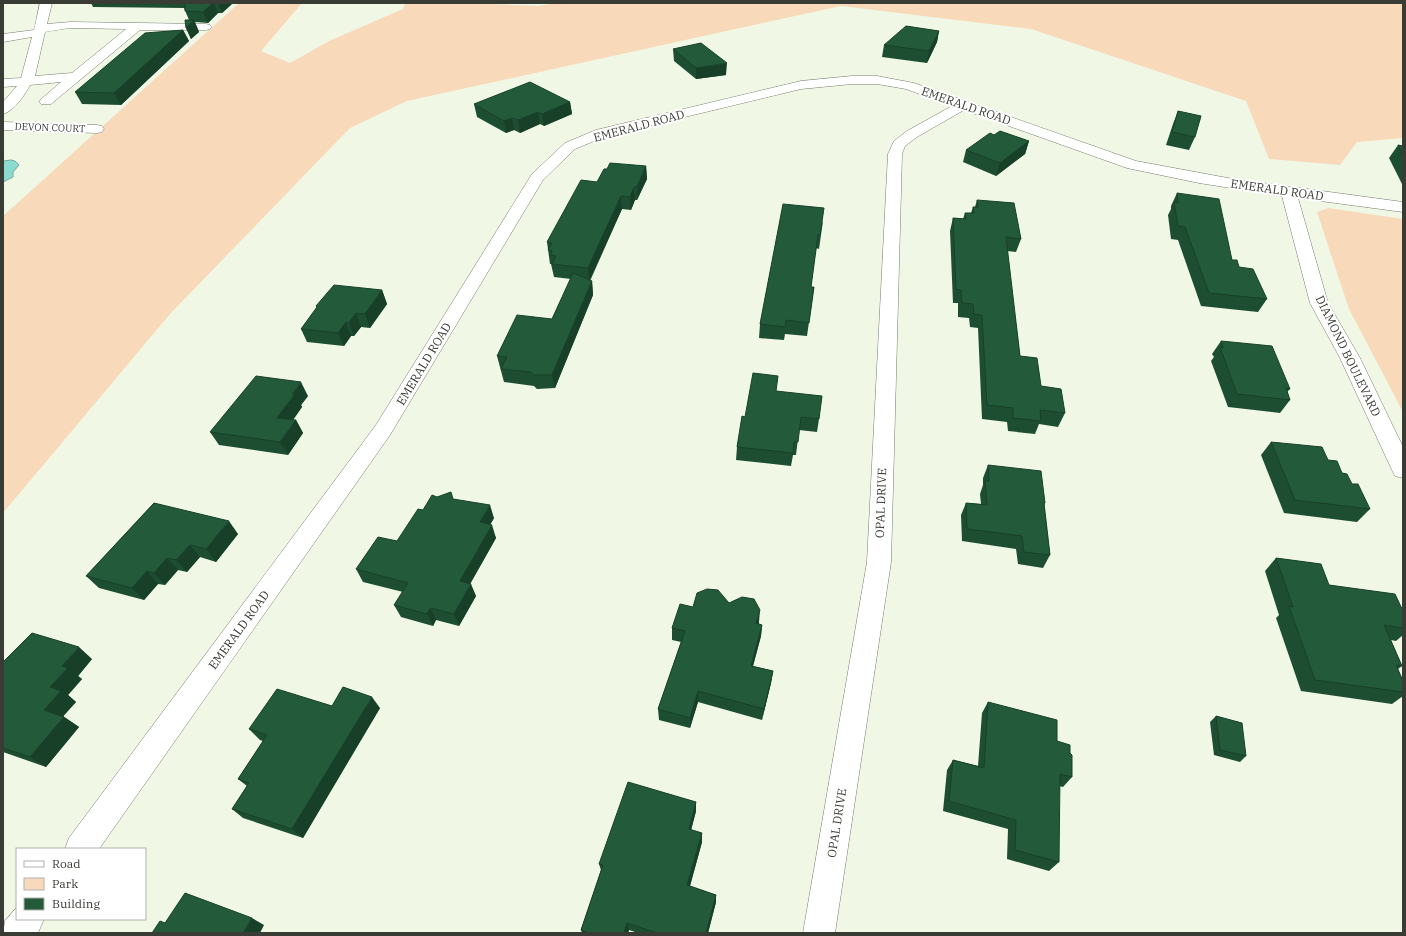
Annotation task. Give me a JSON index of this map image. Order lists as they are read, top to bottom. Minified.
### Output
{"streets":{"street":["EMERALD ROAD","DEVON COURT","DIAMOND BOULEVARD","OPAL DRIVE"]},"crossings":[["EMERALD ROAD","DIAMOND BOULEVARD"],["EMERALD ROAD","OPAL DRIVE"]],"legend":["Road","Park","Building"]}
